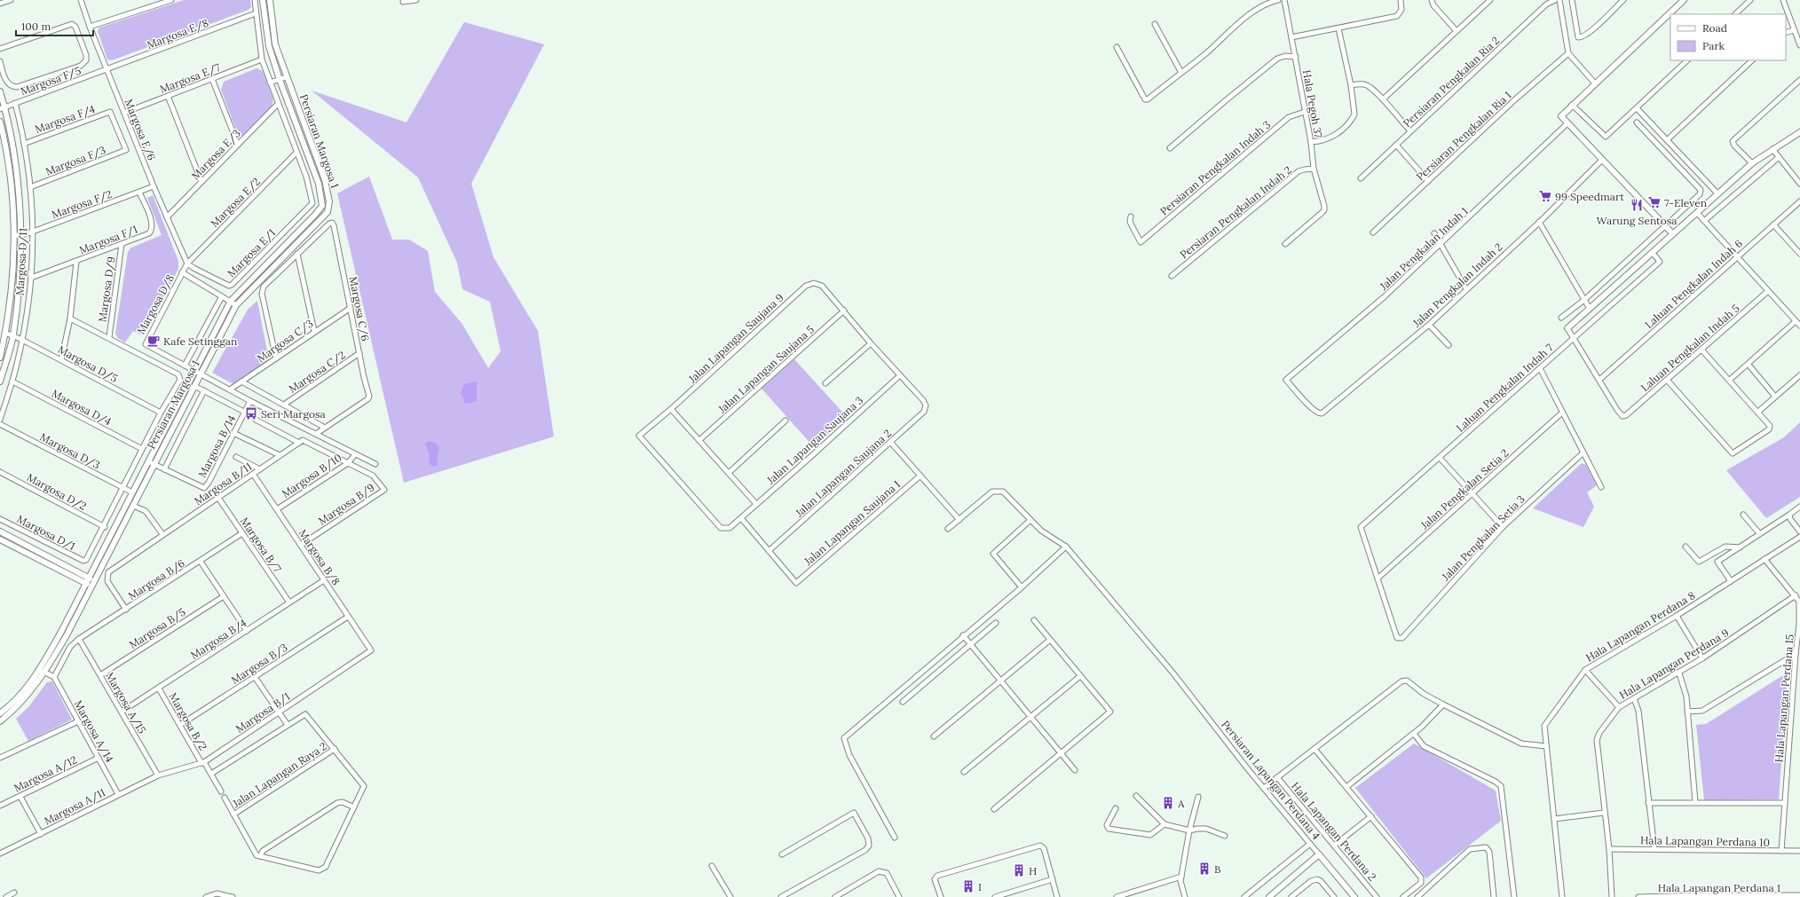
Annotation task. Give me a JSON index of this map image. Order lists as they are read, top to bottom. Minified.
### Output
{"streets":{"street":["Margosa E/8","Margosa E/7","Margosa F/5","Persiaran Pengkalan Ria 2","Hala Pegoh 37","Margosa F/4","Margosa E/6","Persiaran Pengkalan Ria 1","Persiaran Margosa 1","Margosa E/3","Margosa F/3","Persiaran Pengkalan Indah 3","Margosa E/2","Margosa F/2","Persiaran Pengkalan Indah 2","Margosa F/1","Jalan Pengkalan Indah 1","Margosa E/1","Margosa D/11","Laluan Pengkalan Indah 6","Jalan Pengkalan Indah 2","Margosa D/9","Margosa D/8","Margosa C/6","Jalan Lapangan Saujana 9","Margosa C/3","Laluan Pengkalan Indah 5","Margosa D/5","Jalan Lapangan Saujana 5","Margosa C/2","Laluan Pengkalan Indah 7","Margosa D/4","Jalan Lapangan Saujana 3","Margosa B/14","Margosa D/3","Jalan Lapangan Saujana 2","Margosa B/10","Margosa B/11","Jalan Pengkalan Setia 2","Margosa D/2","Margosa B/9","Jalan Lapangan Saujana 1","Margosa D/1","Jalan Pengkalan Setia 3","Margosa B/7","Margosa B/8","Margosa B/6","Hala Lapangan Perdana 8","Margosa B/5","Margosa B/4","Margosa B/3","Hala Lapangan Perdana 9","Hala Lapangan Perdana 15","Margosa A/15","Margosa B/1","Margosa B/2","Margosa A/14","Margosa A/12","Jalan Lapangan Raya 2","Persiaran Lapangan Perdana 4","Margosa A/11","Hala Lapangan Perdana 2","Hala Lapangan Perdana 10","Hala Lapangan Perdana 1"]},"crossings":[["Margosa E/8","Margosa F/5"],["Margosa E/8","Margosa E/6"],["Margosa E/7","Margosa E/6"],["Margosa F/5","Margosa E/6"],["Margosa F/5","Margosa D/11"],["Hala Pegoh 37","Persiaran Pengkalan Indah 3"],["Hala Pegoh 37","Persiaran Pengkalan Indah 2"],["Margosa F/4","Margosa F/3"],["Margosa F/4","Margosa D/11"],["Margosa E/6","Margosa E/3"],["Margosa E/6","Margosa E/2"],["Margosa E/6","Margosa F/2"],["Margosa E/6","Margosa E/1"],["Persiaran Margosa 1","Margosa B/14"],["Persiaran Margosa 1","Margosa D/3"],["Margosa F/3","Margosa D/11"],["Margosa E/2","Margosa E/1"],["Margosa E/2","Margosa D/8"],["Margosa F/2","Margosa F/1"],["Margosa F/2","Margosa D/11"],["Margosa F/1","Margosa D/11"],["Margosa F/1","Margosa D/9"],["Jalan Pengkalan Indah 1","Jalan Pengkalan Indah 2"],["Margosa D/11","Margosa D/5"],["Margosa D/11","Margosa D/4"],["Laluan Pengkalan Indah 6","Laluan Pengkalan Indah 5"],["Margosa C/6","Margosa C/3"],["Margosa C/6","Margosa C/2"],["Jalan Lapangan Saujana 9","Jalan Lapangan Saujana 5"],["Jalan Lapangan Saujana 9","Jalan Lapangan Saujana 3"],["Jalan Lapangan Saujana 9","Jalan Lapangan Saujana 2"],["Laluan Pengkalan Indah 7","Jalan Pengkalan Setia 2"],["Laluan Pengkalan Indah 7","Jalan Pengkalan Setia 3"],["Jalan Lapangan Saujana 2","Jalan Lapangan Saujana 1"],["Margosa B/10","Margosa B/9"],["Margosa B/10","Margosa B/8"],["Margosa B/11","Margosa B/7"],["Margosa B/11","Margosa B/8"],["Margosa B/11","Margosa B/6"],["Jalan Pengkalan Setia 2","Jalan Pengkalan Setia 3"],["Margosa D/2","Margosa D/1"],["Margosa B/9","Margosa B/8"],["Margosa B/7","Margosa B/6"],["Margosa B/7","Margosa B/4"],["Margosa B/8","Margosa B/4"],["Margosa B/8","Margosa B/3"],["Margosa B/8","Margosa B/1"],["Margosa B/6","Margosa A/15"],["Margosa B/6","Margosa A/14"],["Hala Lapangan Perdana 8","Hala Lapangan Perdana 15"],["Margosa B/5","Margosa A/15"],["Margosa B/4","Margosa A/15"],["Margosa B/4","Margosa B/2"],["Margosa B/3","Margosa B/2"],["Hala Lapangan Perdana 9","Hala Lapangan Perdana 15"],["Hala Lapangan Perdana 9","Hala Lapangan Perdana 10"],["Hala Lapangan Perdana 15","Hala Lapangan Perdana 10"],["Margosa A/15","Margosa B/1"],["Margosa A/15","Margosa A/11"],["Margosa B/1","Margosa B/2"],["Margosa B/1","Margosa A/11"],["Margosa A/14","Margosa A/12"],["Margosa A/14","Margosa A/11"]],"places":{"supermarket":["99 Speedmart","7-Eleven"],"restaurant":["Warung Sentosa"],"cafe":["Kafe Setinggan"],"bus stop":["Seri Margosa"],"building":["A","B","H","I"]},"legend":["Road","Park"],"scale_bar":"100 m"}
